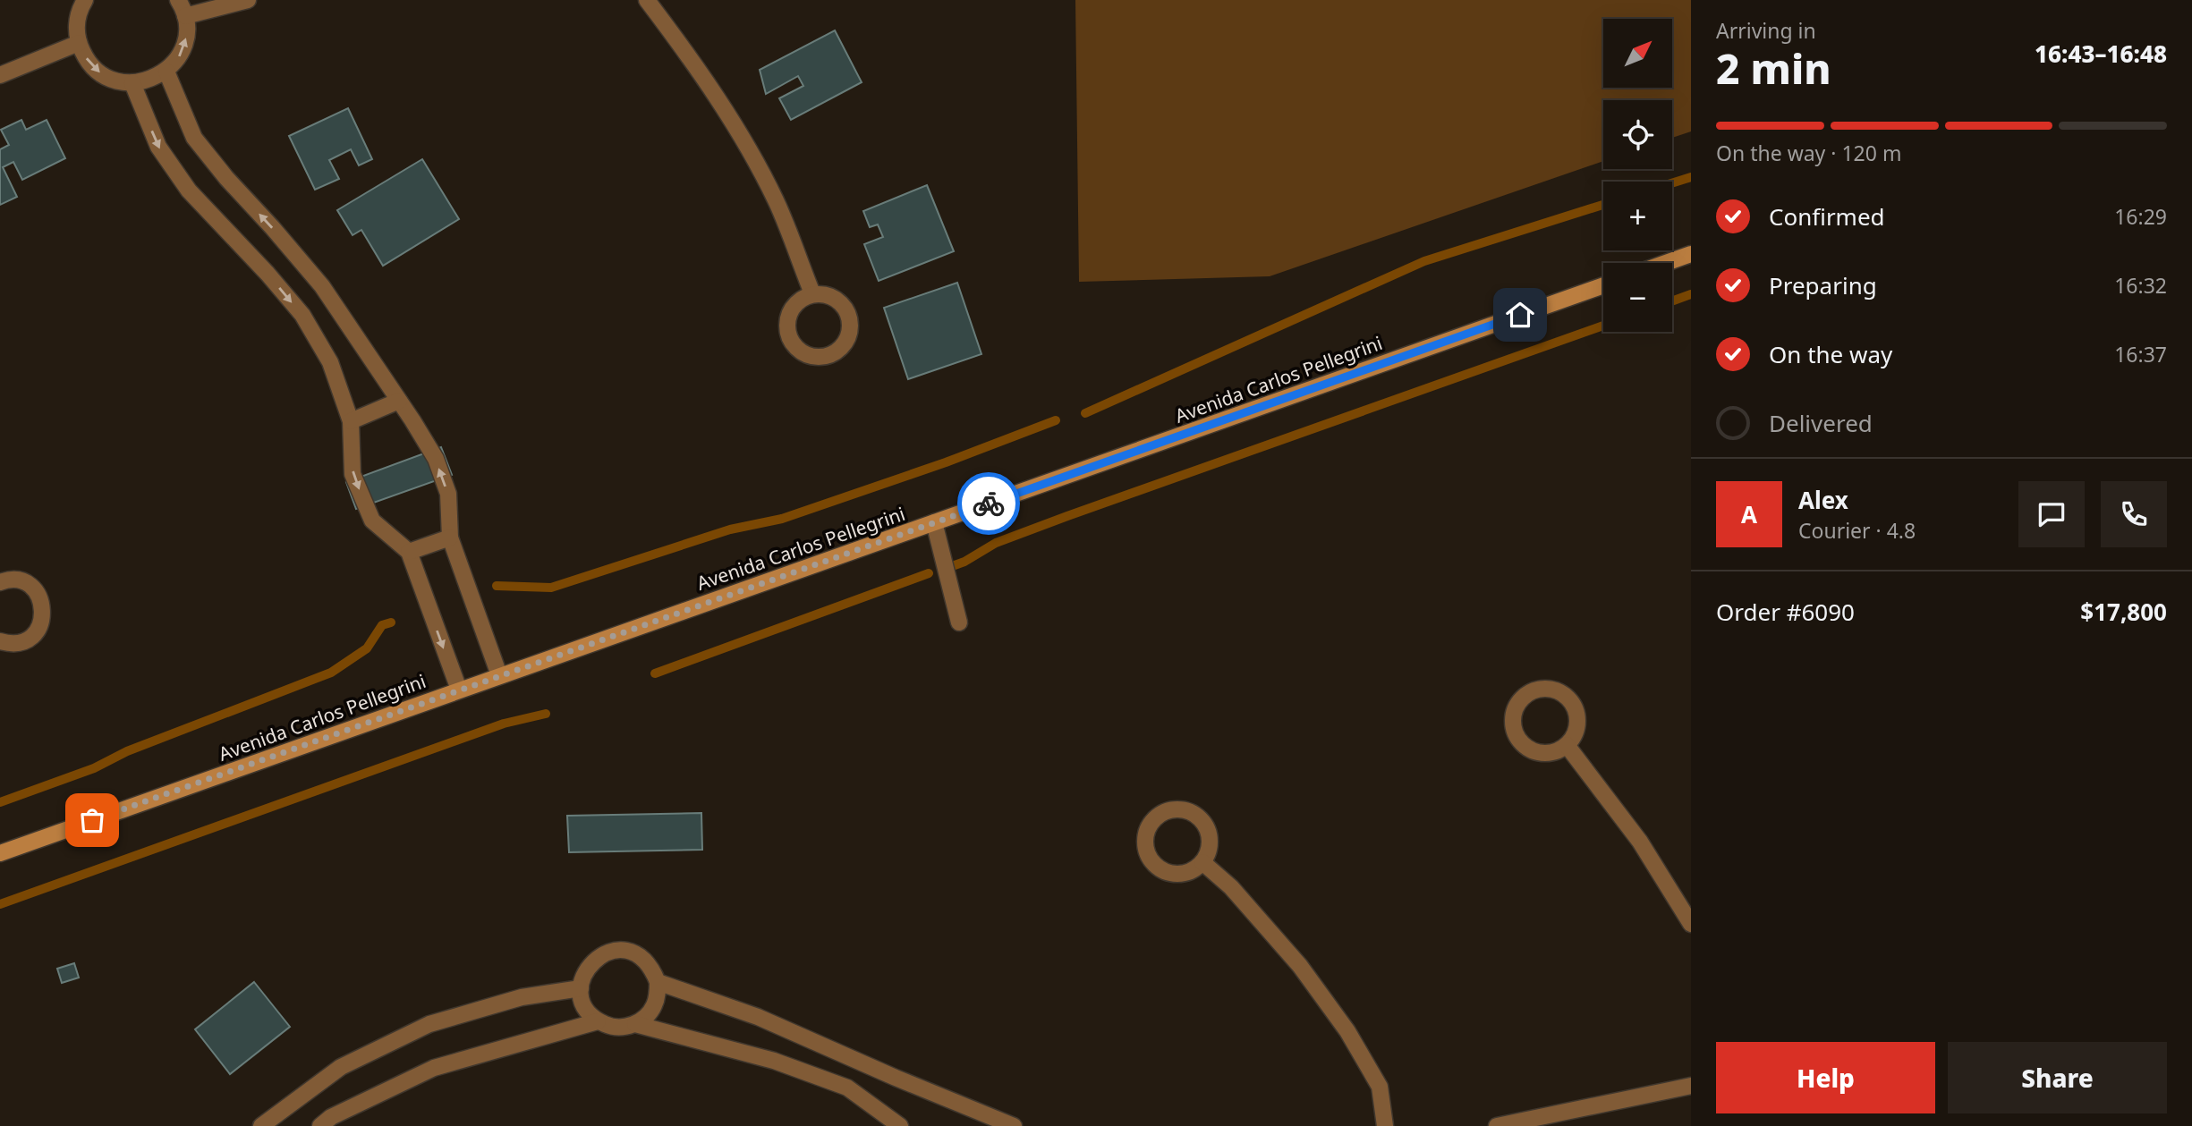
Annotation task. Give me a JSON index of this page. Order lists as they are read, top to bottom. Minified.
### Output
{"streets":{"main road":["Avenida Carlos Pellegrini"]},"north":"top right","page":{"heading":["2 min","Arriving in","16:43–16:48"],"panel":["Alex","Courier · 4.8","Order #6090","$17,800"],"map_buttons":["+","−"],"bar":"On the way · 120 m","list":[["Confirmed","16:29"],["Preparing","16:32"],["On the way","16:37"],"Delivered"],"round":"A","buttons":["Help","Share"]}}
